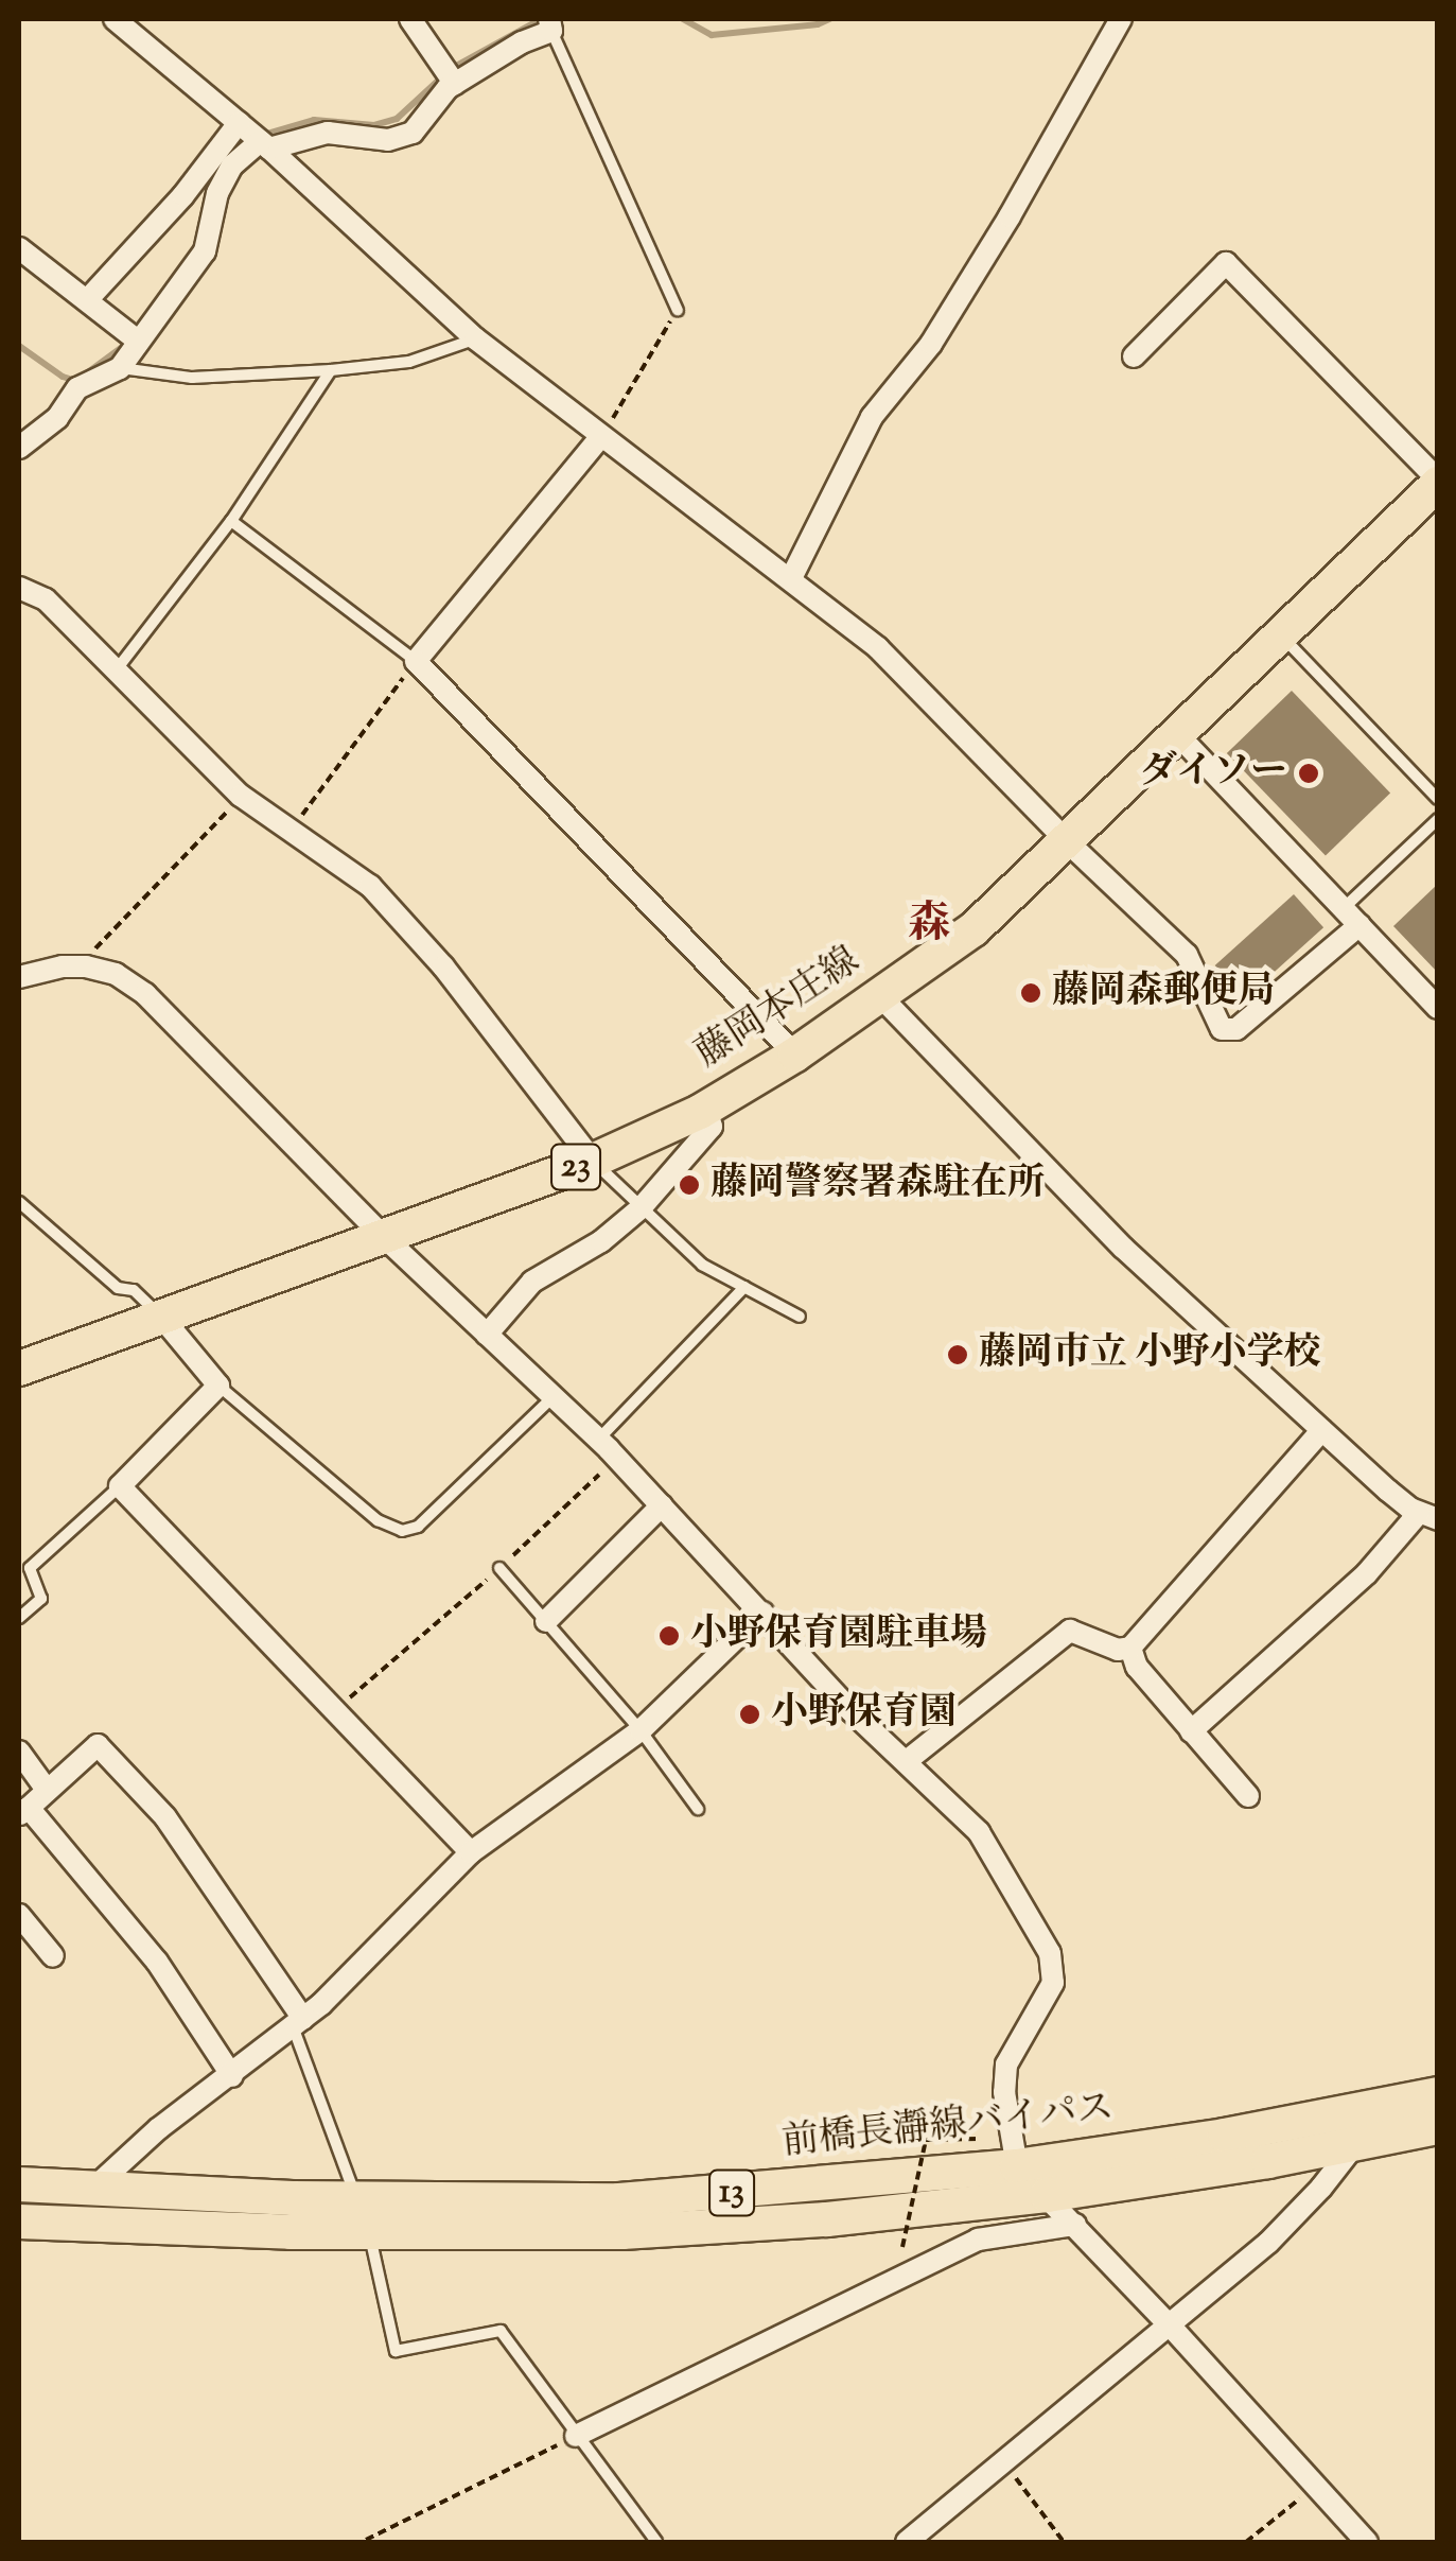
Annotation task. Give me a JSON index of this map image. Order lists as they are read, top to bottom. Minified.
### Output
{"streets":{"main road":["藤岡本庄線","23","前橋長瀞線バイパス","13"]},"districts":["森"],"places":["ダイソー","藤岡森郵便局","藤岡警察署森駐在所","藤岡市立 小野小学校","小野保育園駐車場","小野保育園"]}
